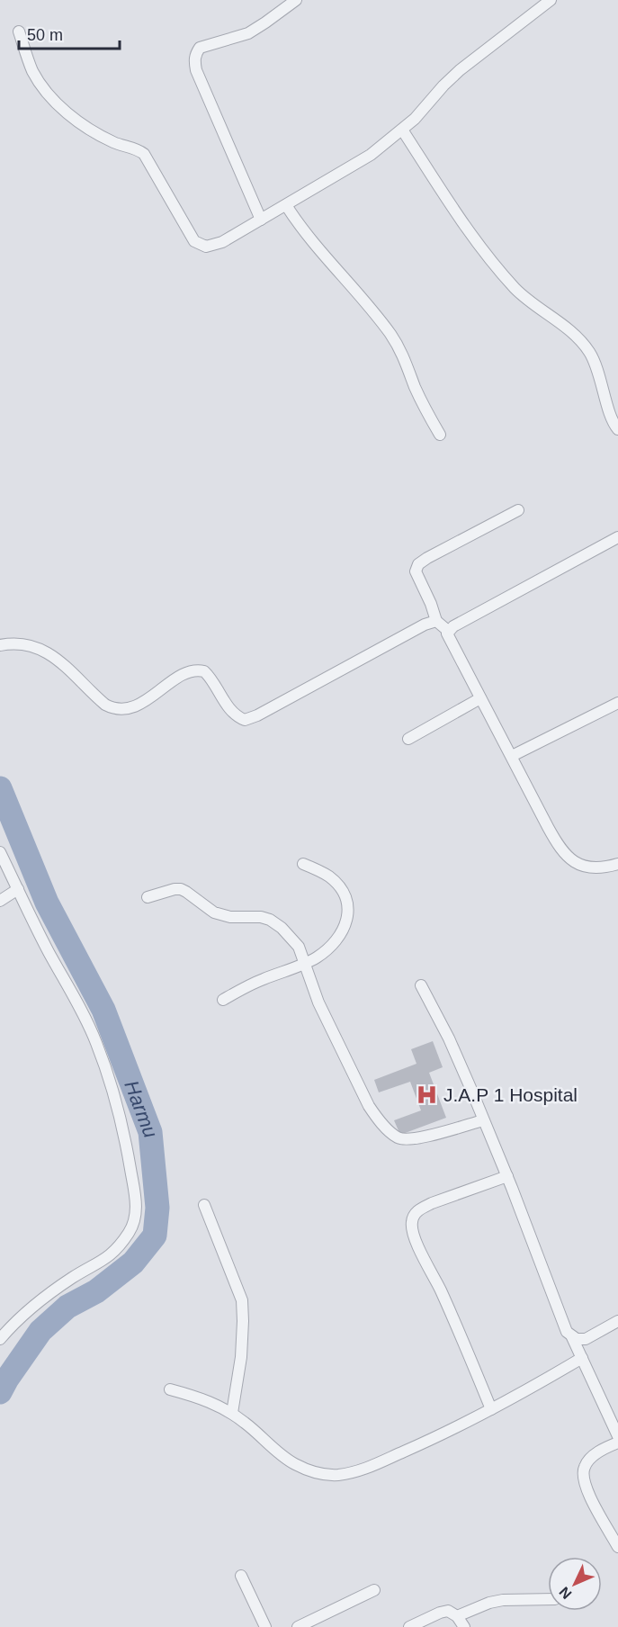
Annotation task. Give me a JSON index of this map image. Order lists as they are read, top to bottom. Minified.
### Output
{"water":["Harmu"],"places":{"hospital":["J.A.P 1 Hospital"]},"scale_bar":"50 m","north":"bottom left"}
